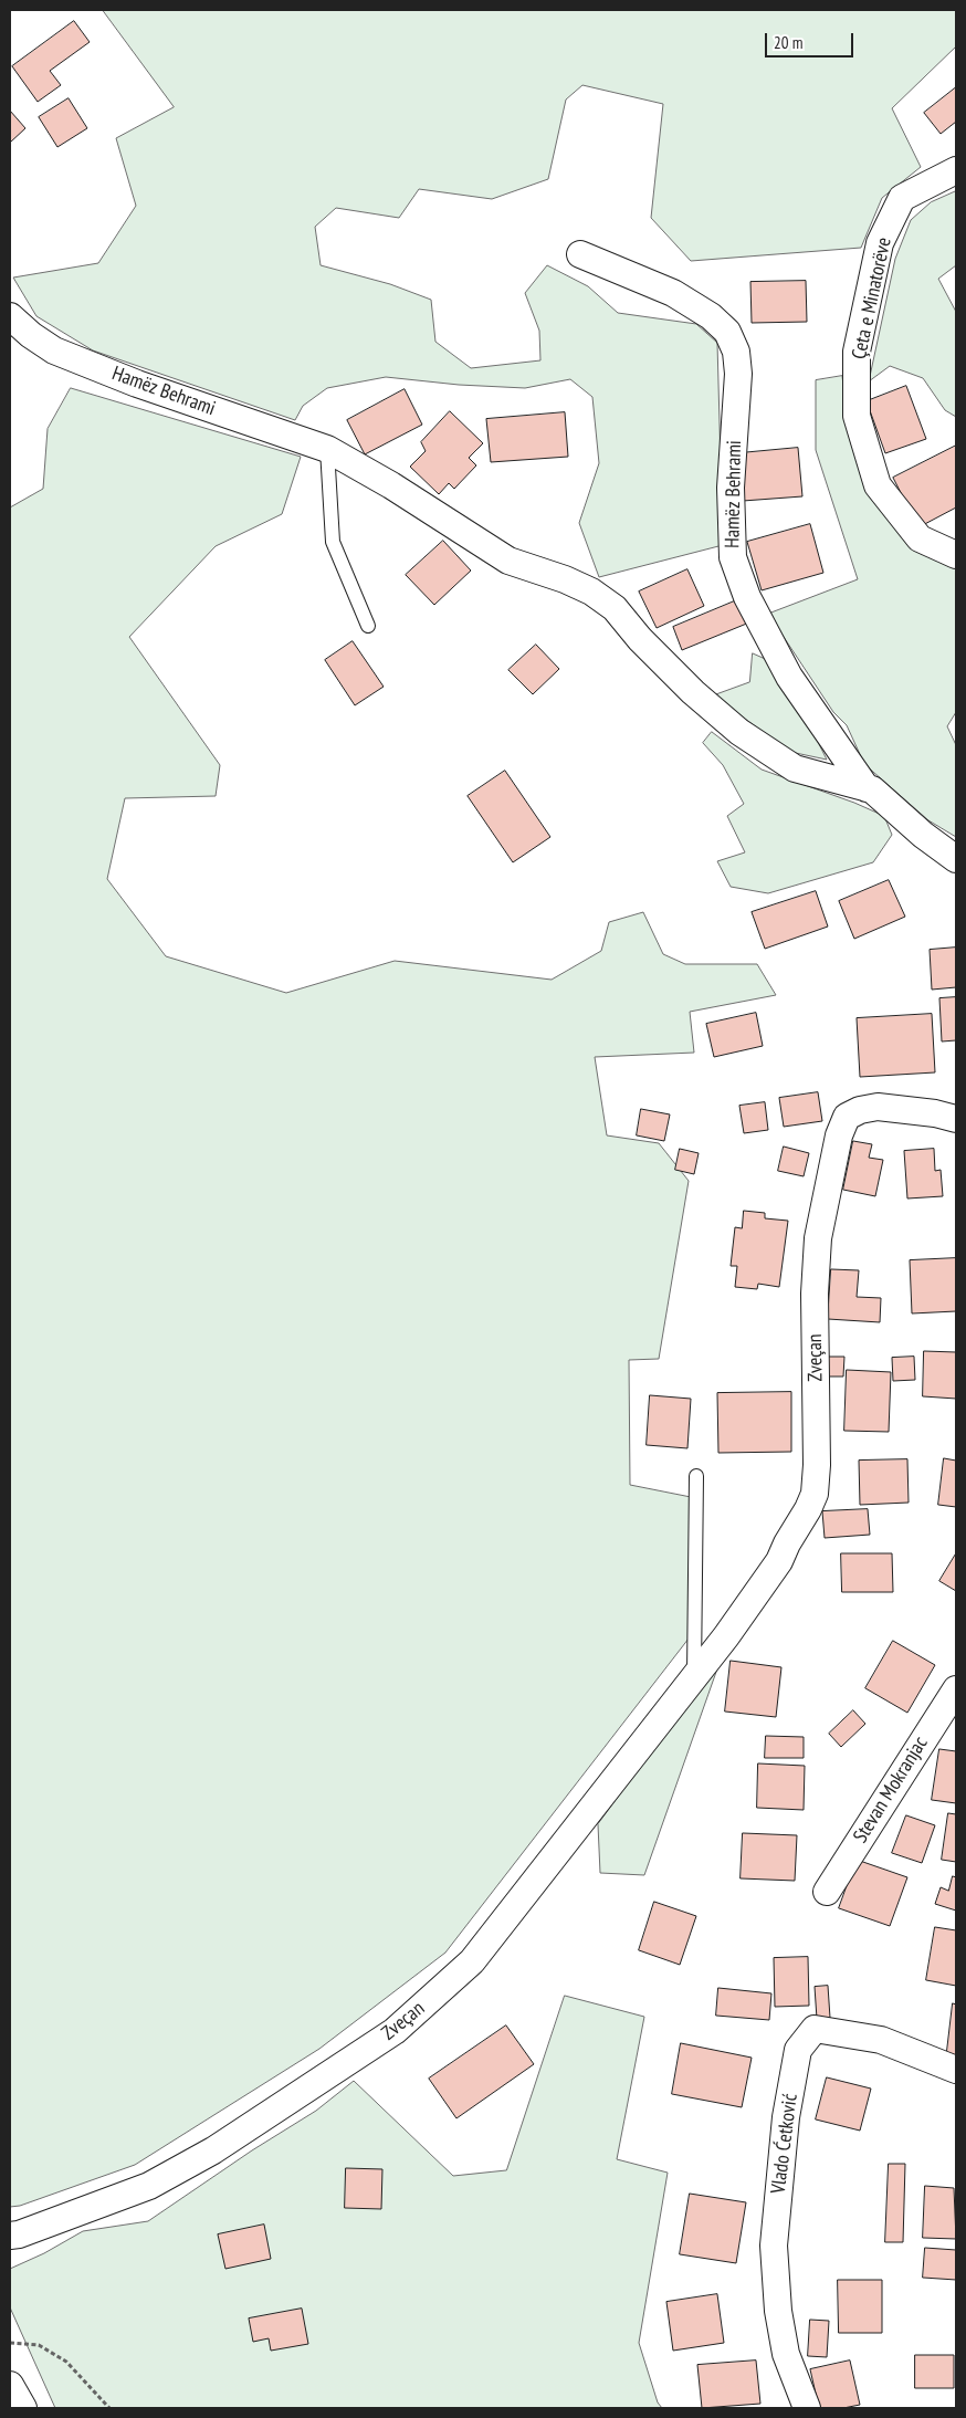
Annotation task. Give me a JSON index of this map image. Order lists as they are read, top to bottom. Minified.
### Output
{"streets":{"street":["Çeta e Minatorëve","Hamëz Behrami","Zveçan","Stevan Mokranjac","Vlado Ćetković"]},"scale_bar":"20 m"}
